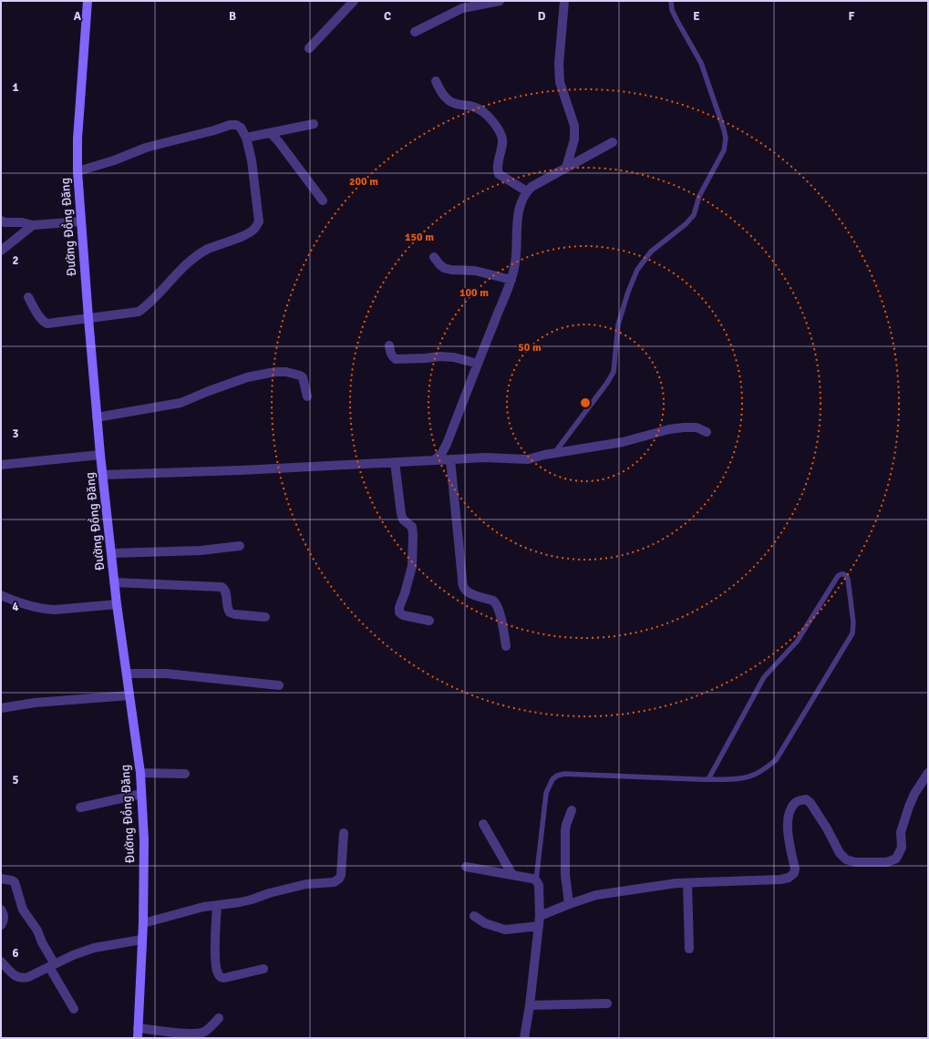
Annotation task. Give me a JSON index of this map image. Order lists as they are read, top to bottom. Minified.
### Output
{"streets":{"main road":["Đường Đồng Đăng"]},"grid":{"columns":["A","B","C","D","E","F"],"rows":["1","2","3","4","5","6"]},"rings":["200 m","150 m","100 m","50 m"]}
